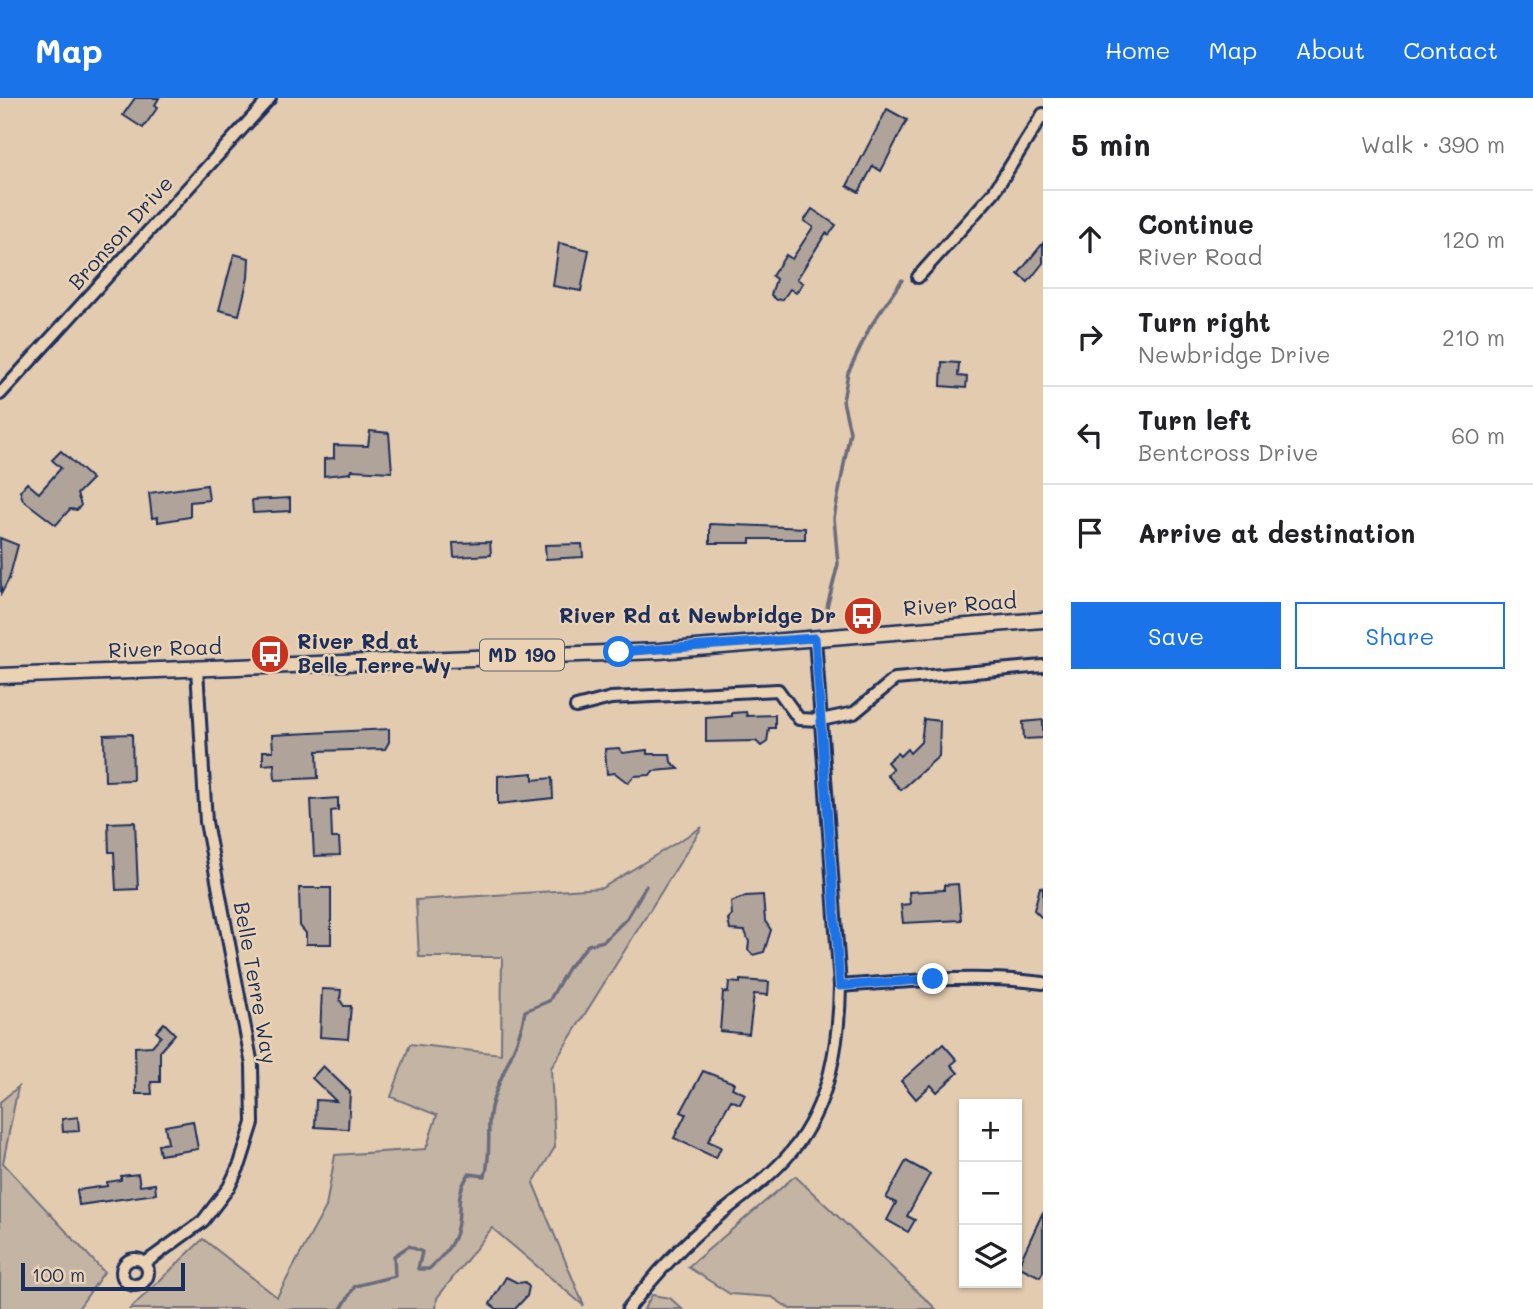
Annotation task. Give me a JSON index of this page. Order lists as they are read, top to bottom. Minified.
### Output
{"streets":{"main road":["River Road","MD 190"],"street":["Bronson Drive","Belle Terre Way"]},"crossings":[["River Road","Belle Terre Way"]],"places":{"bus stop":["River Rd at Newbridge Dr","River Rd at Belle Terre Wy"]},"scale_bar":"100 m","page":{"header":"Map","nav":["Home","Map","About","Contact"],"heading":["5 min","Walk · 390 m"],"list":[["Continue","River Road","120 m"],["Turn right","Newbridge Drive","210 m"],["Turn left","Bentcross Drive","60 m"],"Arrive at destination"],"buttons":["Save","Share"],"map_buttons":["+","−"],"scale":"100 m"}}
